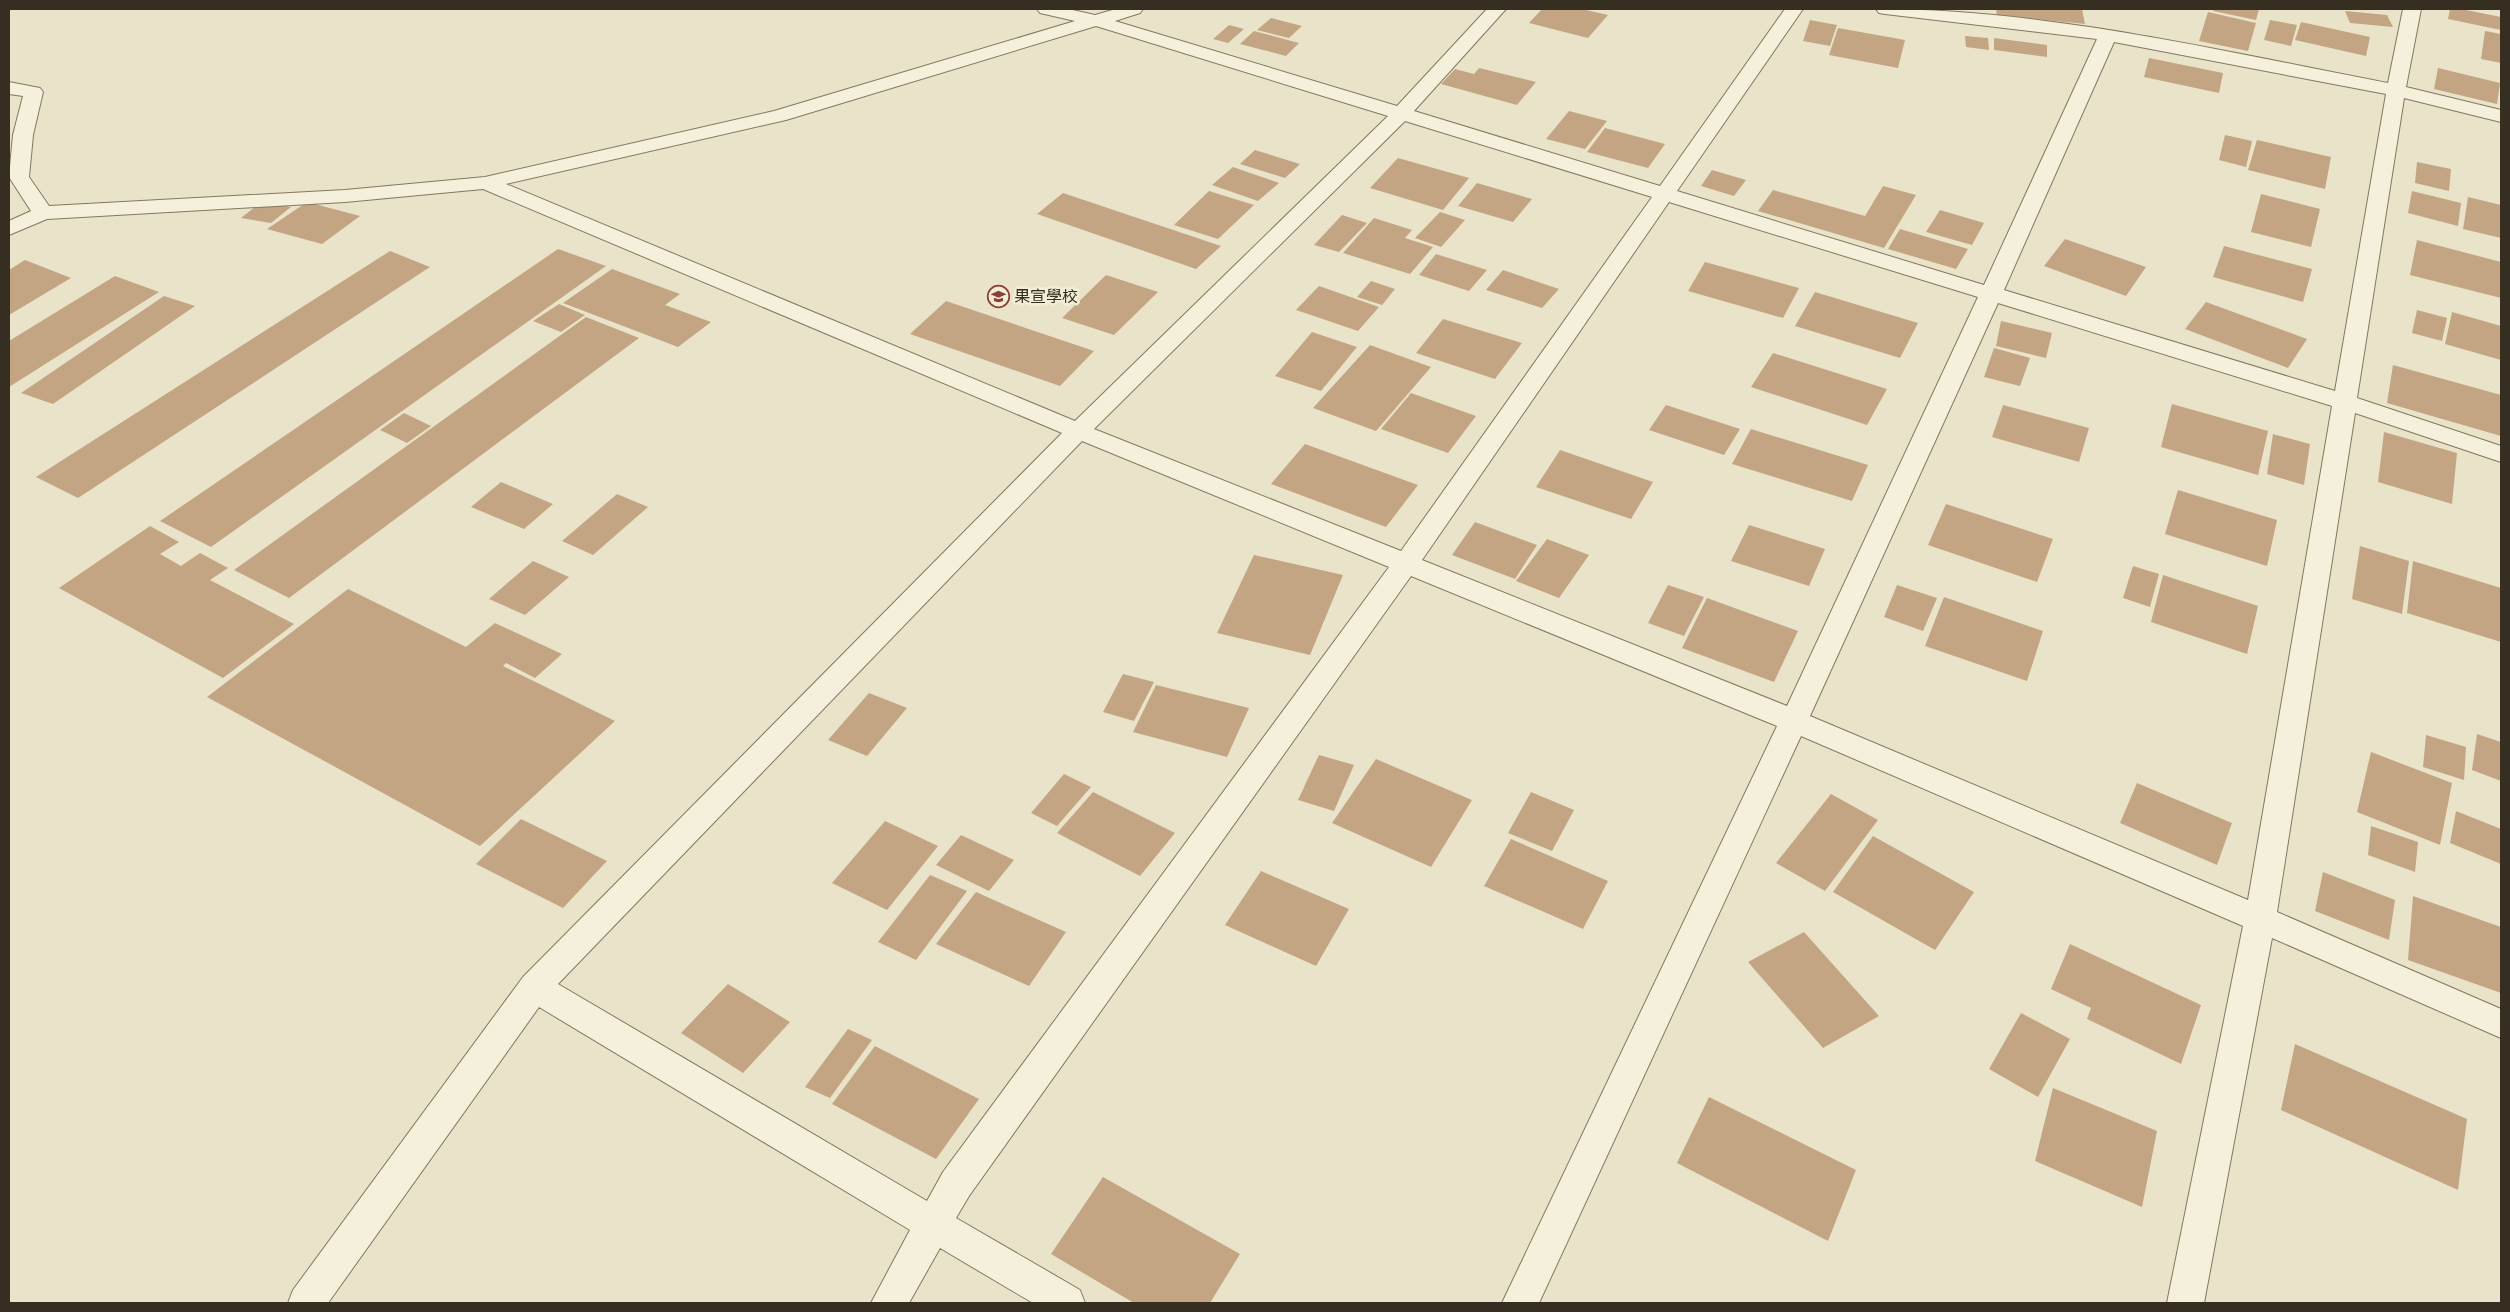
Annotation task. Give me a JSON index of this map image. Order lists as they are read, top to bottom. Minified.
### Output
{"places":{"school or university":["果宣學校"]}}
